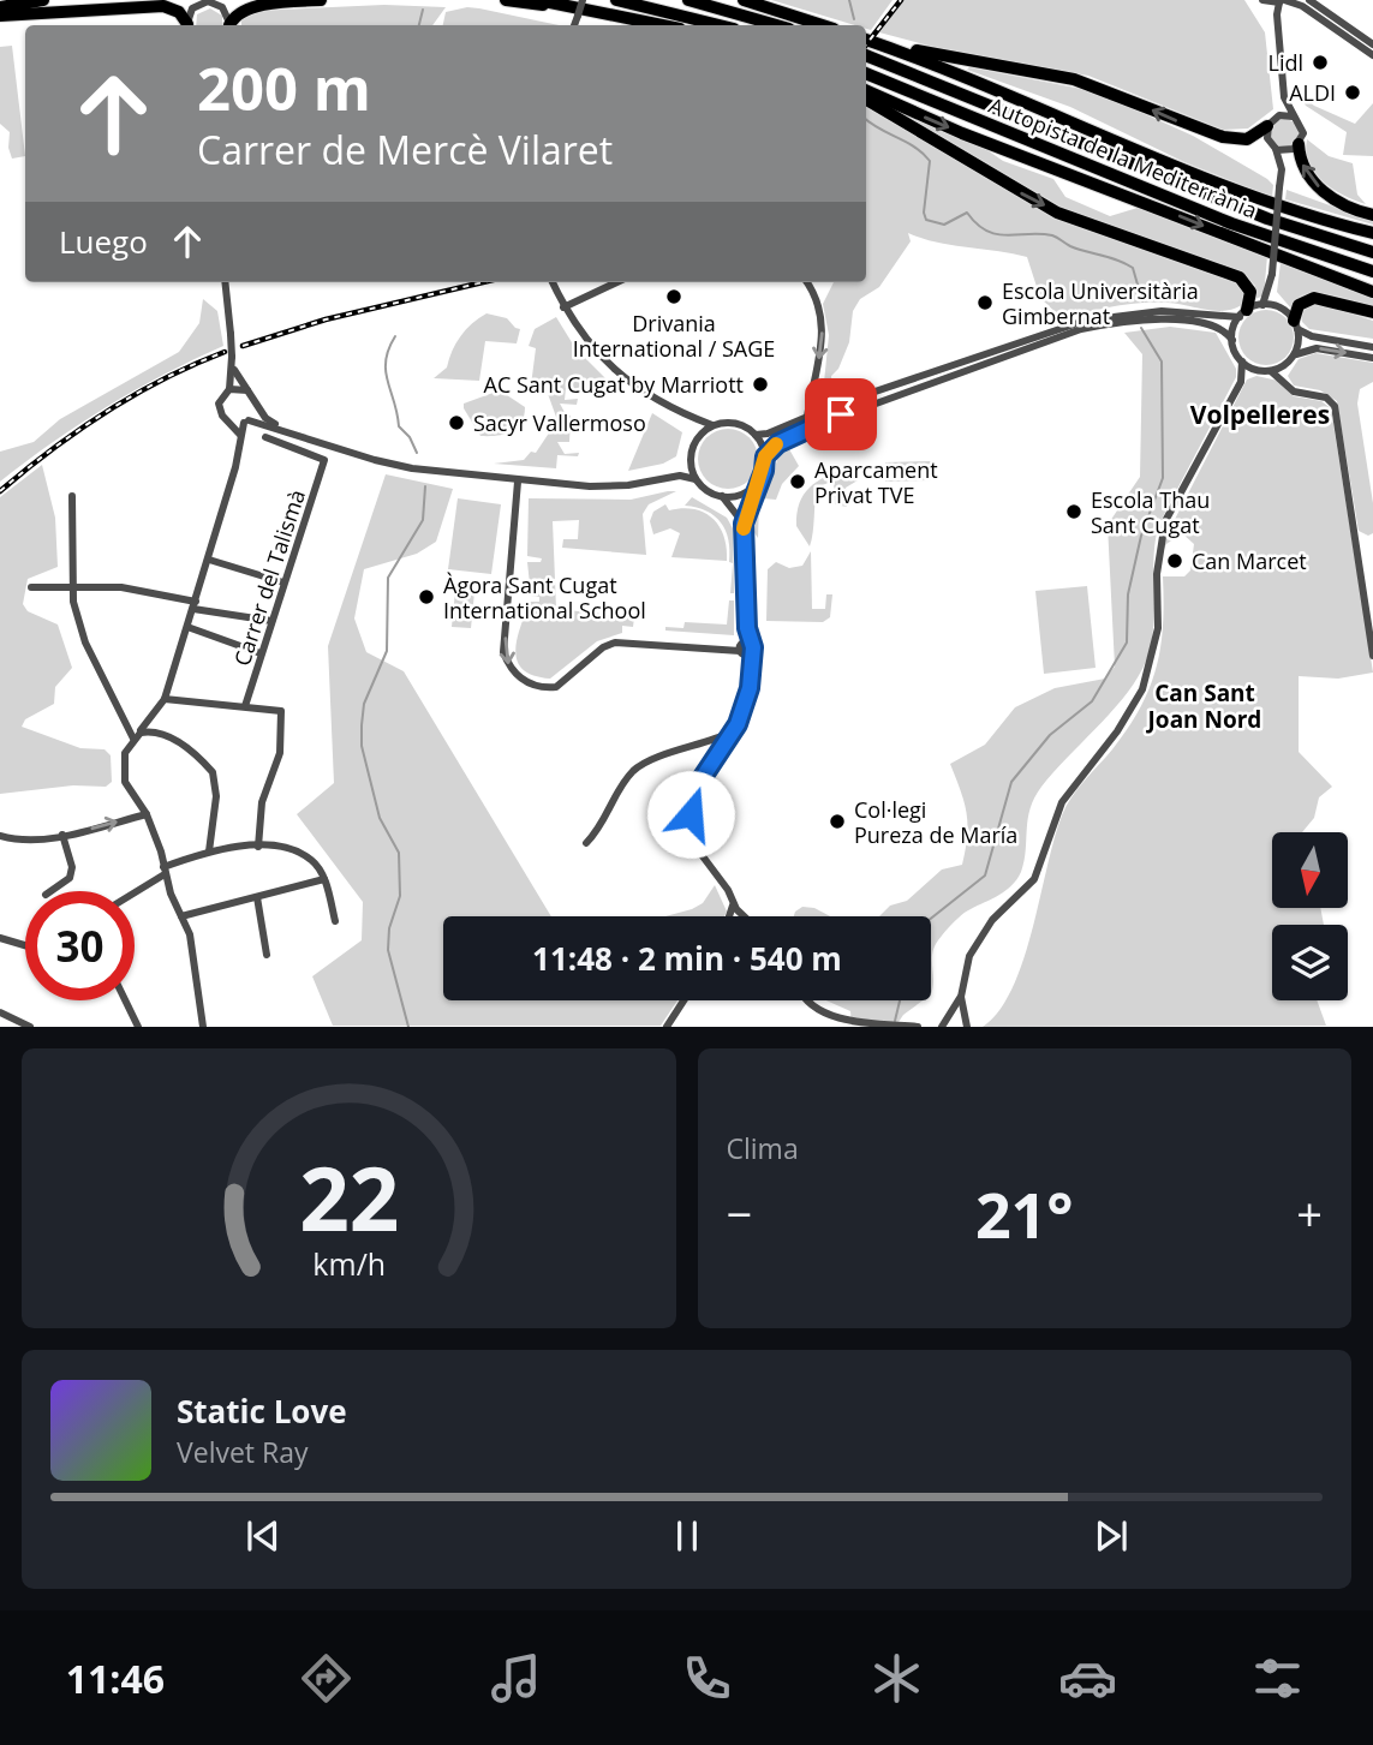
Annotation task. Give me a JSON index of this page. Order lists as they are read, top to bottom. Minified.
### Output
{"streets":{"highway":["Autopista de la Mediterrània"],"street":["Carrer del Talismà"]},"districts":["Volpelleres","Can Sant Joan Nord"],"places":["Lidl","ALDI","Drivania International / SAGE","Escola Universitària Gimbernat","AC Sant Cugat by Marriott","Sacyr Vallermoso","Aparcament Privat TVE","Escola Thau Sant Cugat","Can Marcet","Àgora Sant Cugat International School","Col·legi Pureza de María"],"north":"bottom","page":{"turn":["200 m","Carrer de Mercè Vilaret"],"then":"Luego","limit":"30","trip":"11:48 · 2 min · 540 m","tile":"Clima","heat":["−","21°","+"],"song":["Static Love","Velvet Ray"],"tabs":"11:46","gauge":["22","km/h"]}}
